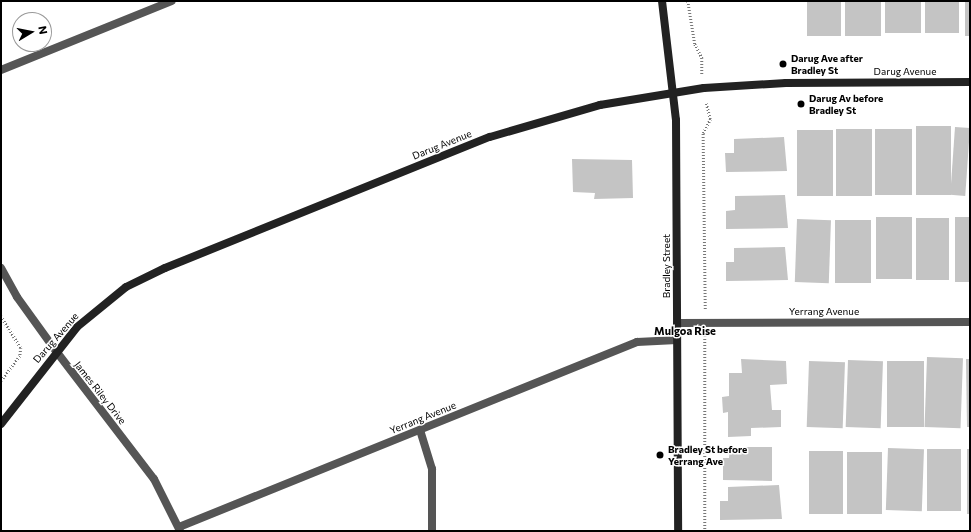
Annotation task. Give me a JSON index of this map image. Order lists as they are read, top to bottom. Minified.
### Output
{"streets":{"street":["Darug Avenue","Bradley Street","Yerrang Avenue","James Riley Drive"]},"crossings":[["Darug Avenue","Bradley Street"],["Darug Avenue","James Riley Drive"],["Bradley Street","Yerrang Avenue"],["Yerrang Avenue","James Riley Drive"]],"districts":["Mulgoa Rise"],"places":["Darug Ave after Bradley St","Darug Av before Bradley St","Bradley St before Yerrang Ave"],"north":"right"}
